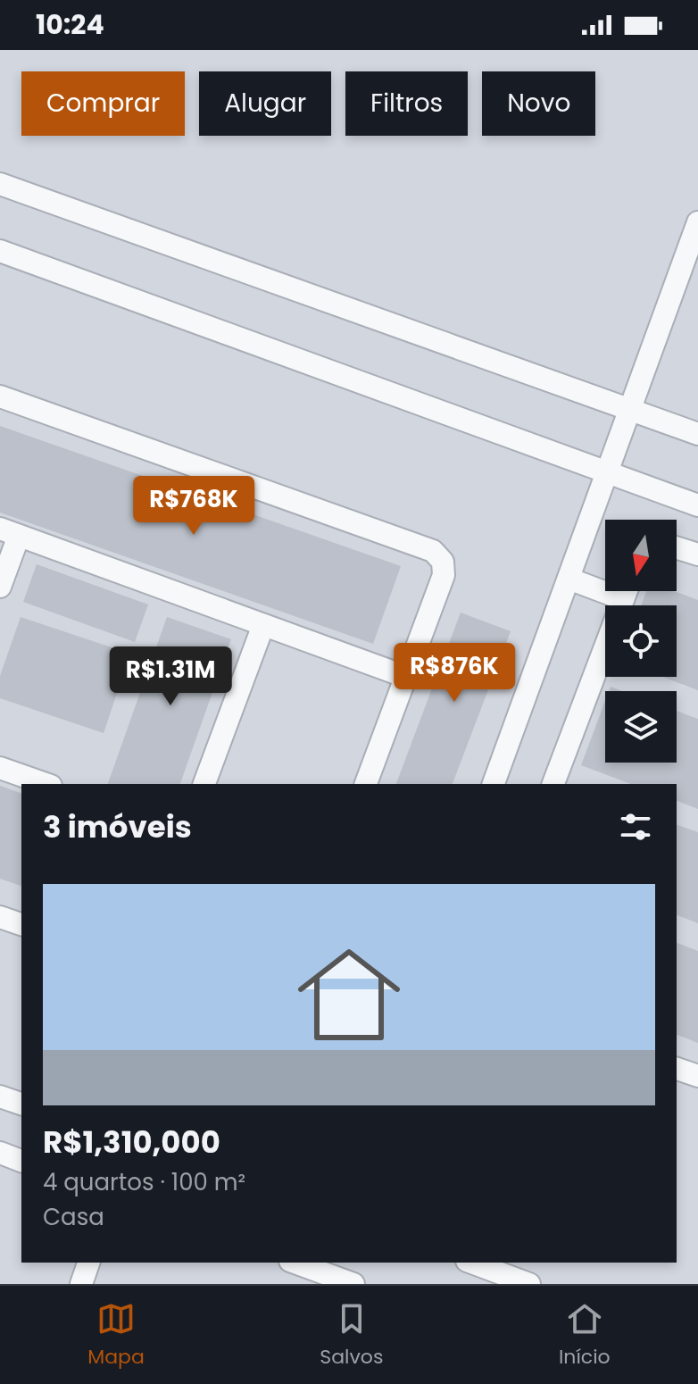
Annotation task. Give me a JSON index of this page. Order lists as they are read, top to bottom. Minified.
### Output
{"north":"bottom","page":{"status":"10:24","chip":["Comprar","Alugar","Filtros","Novo"],"price":["R$768K","R$876K","R$1.31M"],"heading":"3 imóveis","list":[{"name":"R$1,310,000","note":"4 quartos · 100 m² · Casa"}],"tabs":["Mapa","Salvos","Início"]}}
